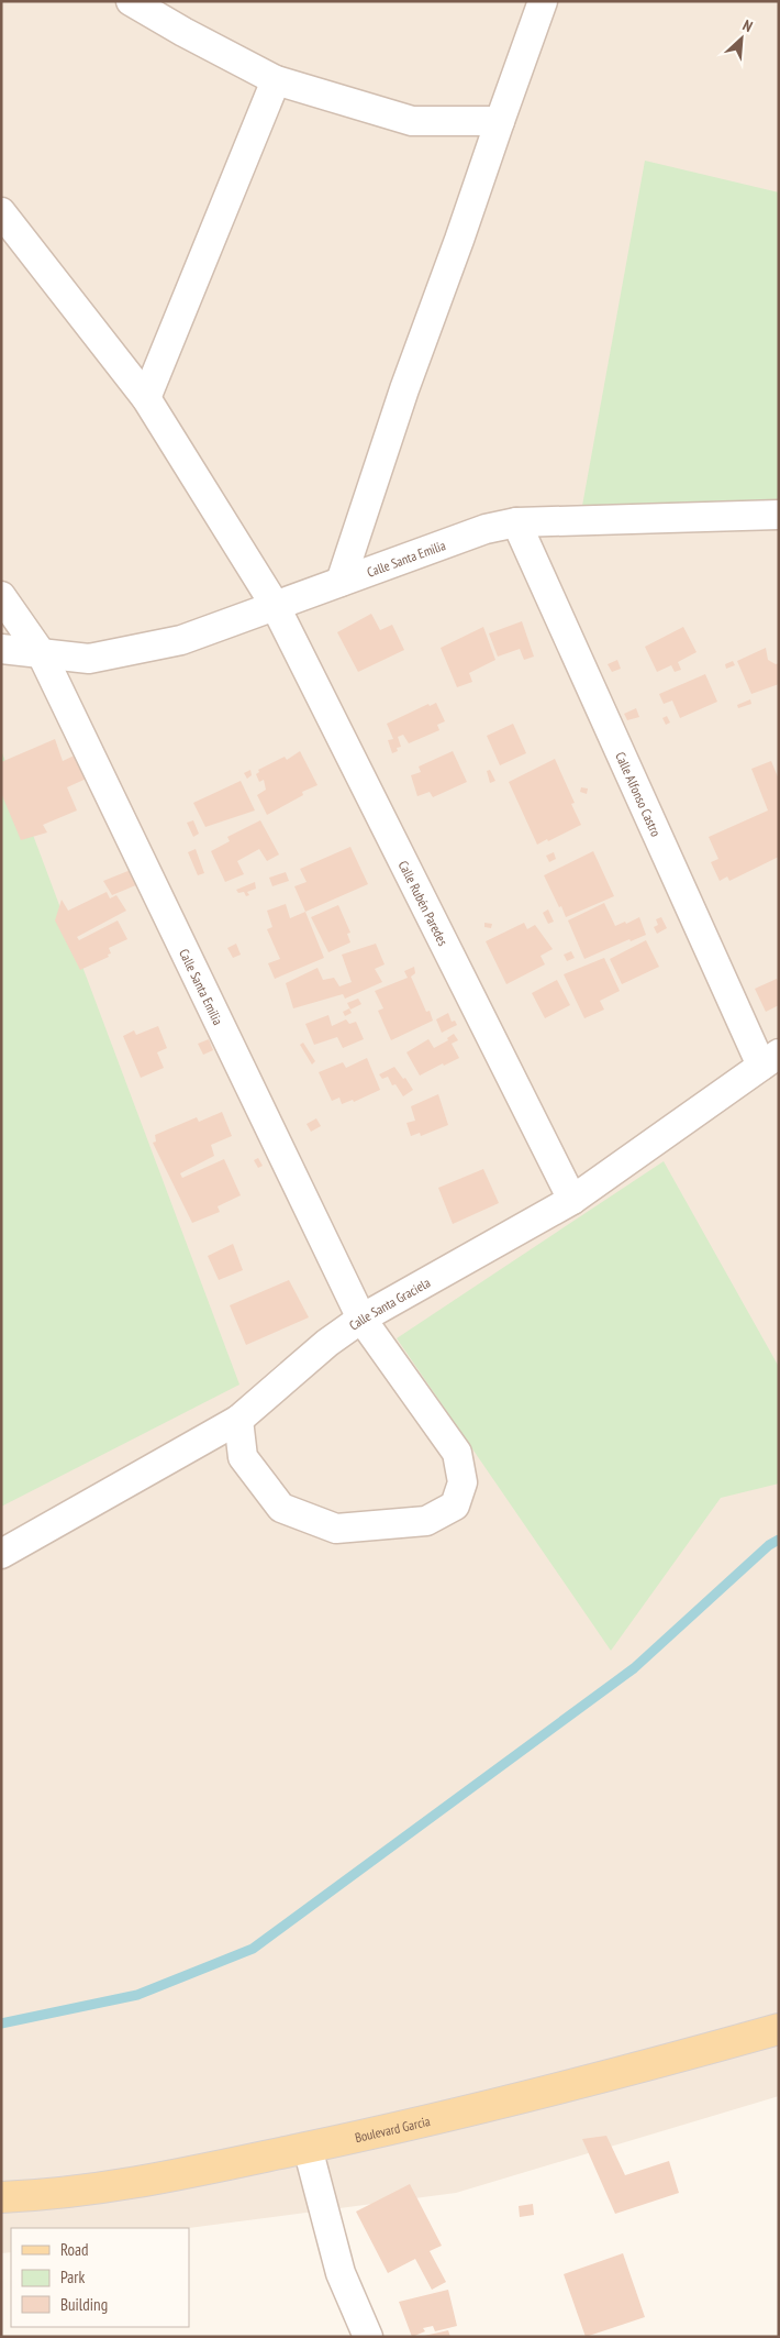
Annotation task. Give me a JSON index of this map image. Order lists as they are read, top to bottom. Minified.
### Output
{"streets":{"main road":["Boulevard Garcia"],"street":["Calle Santa Emilia","Calle Alfonso Castro","Calle Rubén Paredes","Calle Santa Graciela"]},"crossings":[["Calle Santa Emilia","Calle Alfonso Castro"],["Calle Santa Emilia","Calle Rubén Paredes"],["Calle Santa Emilia","Calle Santa Graciela"],["Calle Alfonso Castro","Calle Santa Graciela"],["Calle Rubén Paredes","Calle Santa Graciela"]],"legend":["Road","Park","Building"],"north":"top right"}
